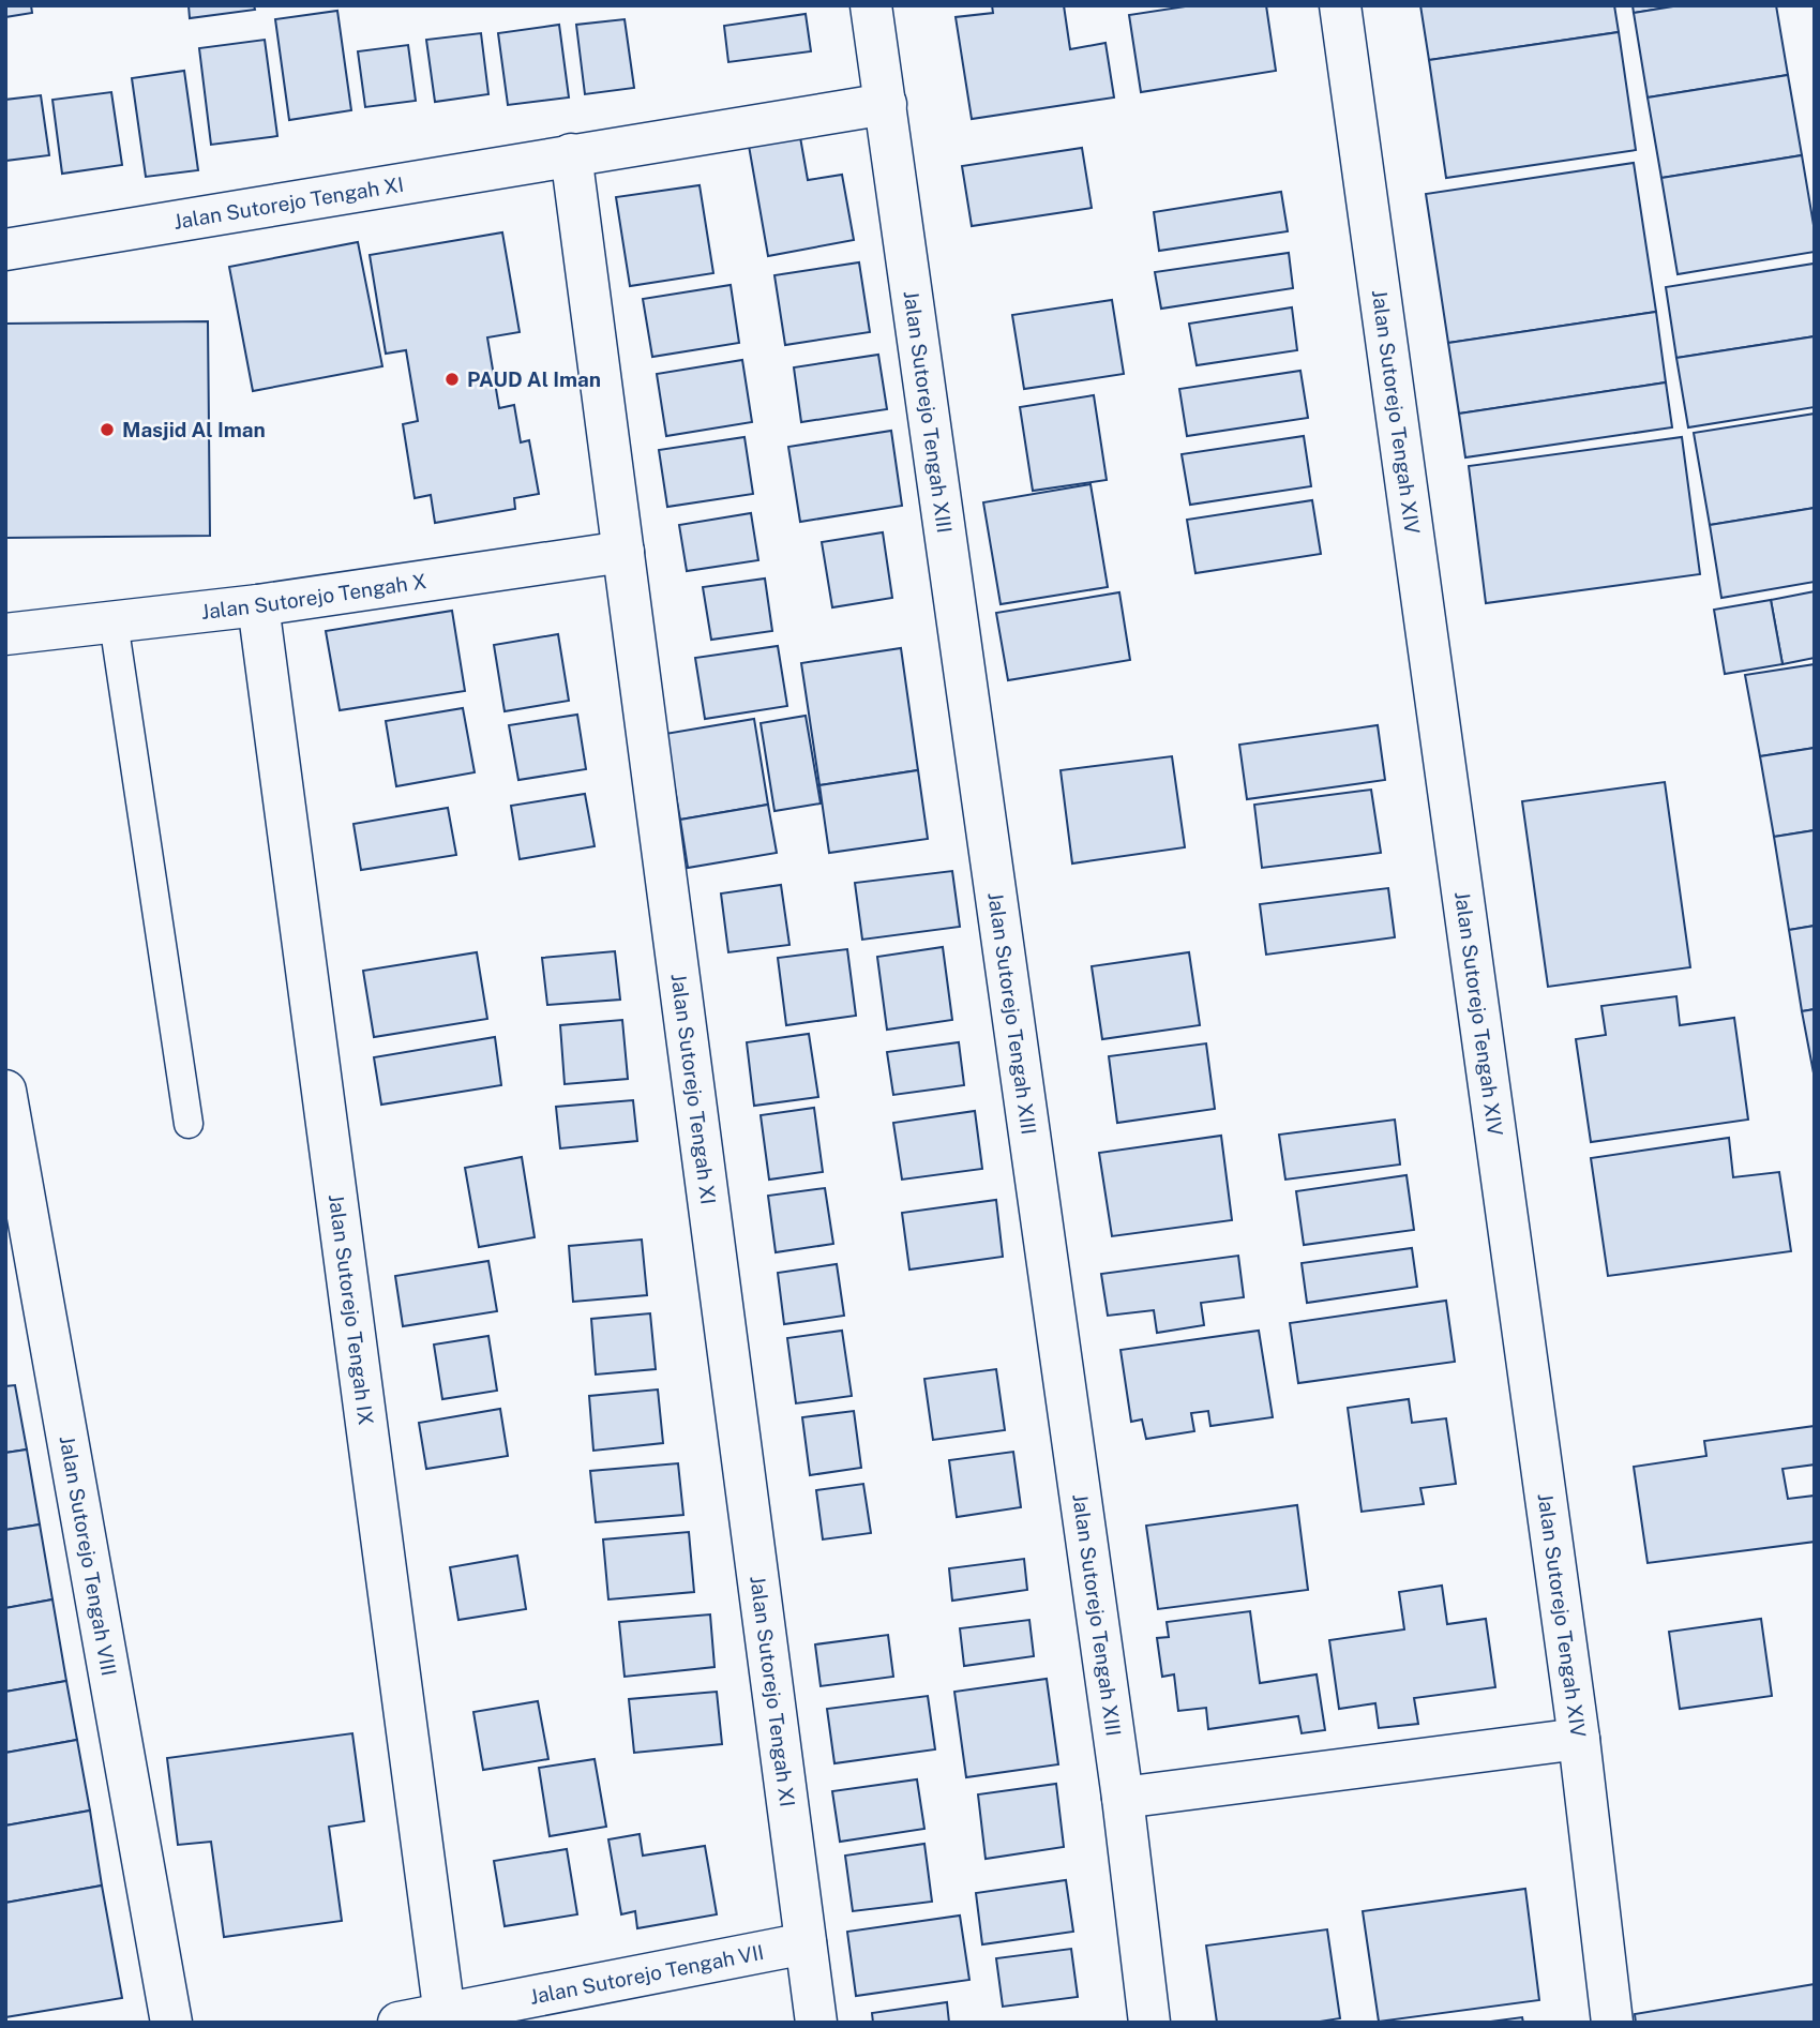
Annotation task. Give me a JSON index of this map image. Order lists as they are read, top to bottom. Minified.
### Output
{"streets":{"street":["Jalan Sutorejo Tengah XI","Jalan Sutorejo Tengah XIV","Jalan Sutorejo Tengah XIII","Jalan Sutorejo Tengah X","Jalan Sutorejo Tengah IX","Jalan Sutorejo Tengah VIII","Jalan Sutorejo Tengah VII"]},"crossings":[["Jalan Sutorejo Tengah XI","Jalan Sutorejo Tengah XIII"],["Jalan Sutorejo Tengah XI","Jalan Sutorejo Tengah X"],["Jalan Sutorejo Tengah XI","Jalan Sutorejo Tengah VII"],["Jalan Sutorejo Tengah X","Jalan Sutorejo Tengah IX"],["Jalan Sutorejo Tengah IX","Jalan Sutorejo Tengah VII"]],"places":["PAUD Al Iman","Masjid Al Iman"]}
